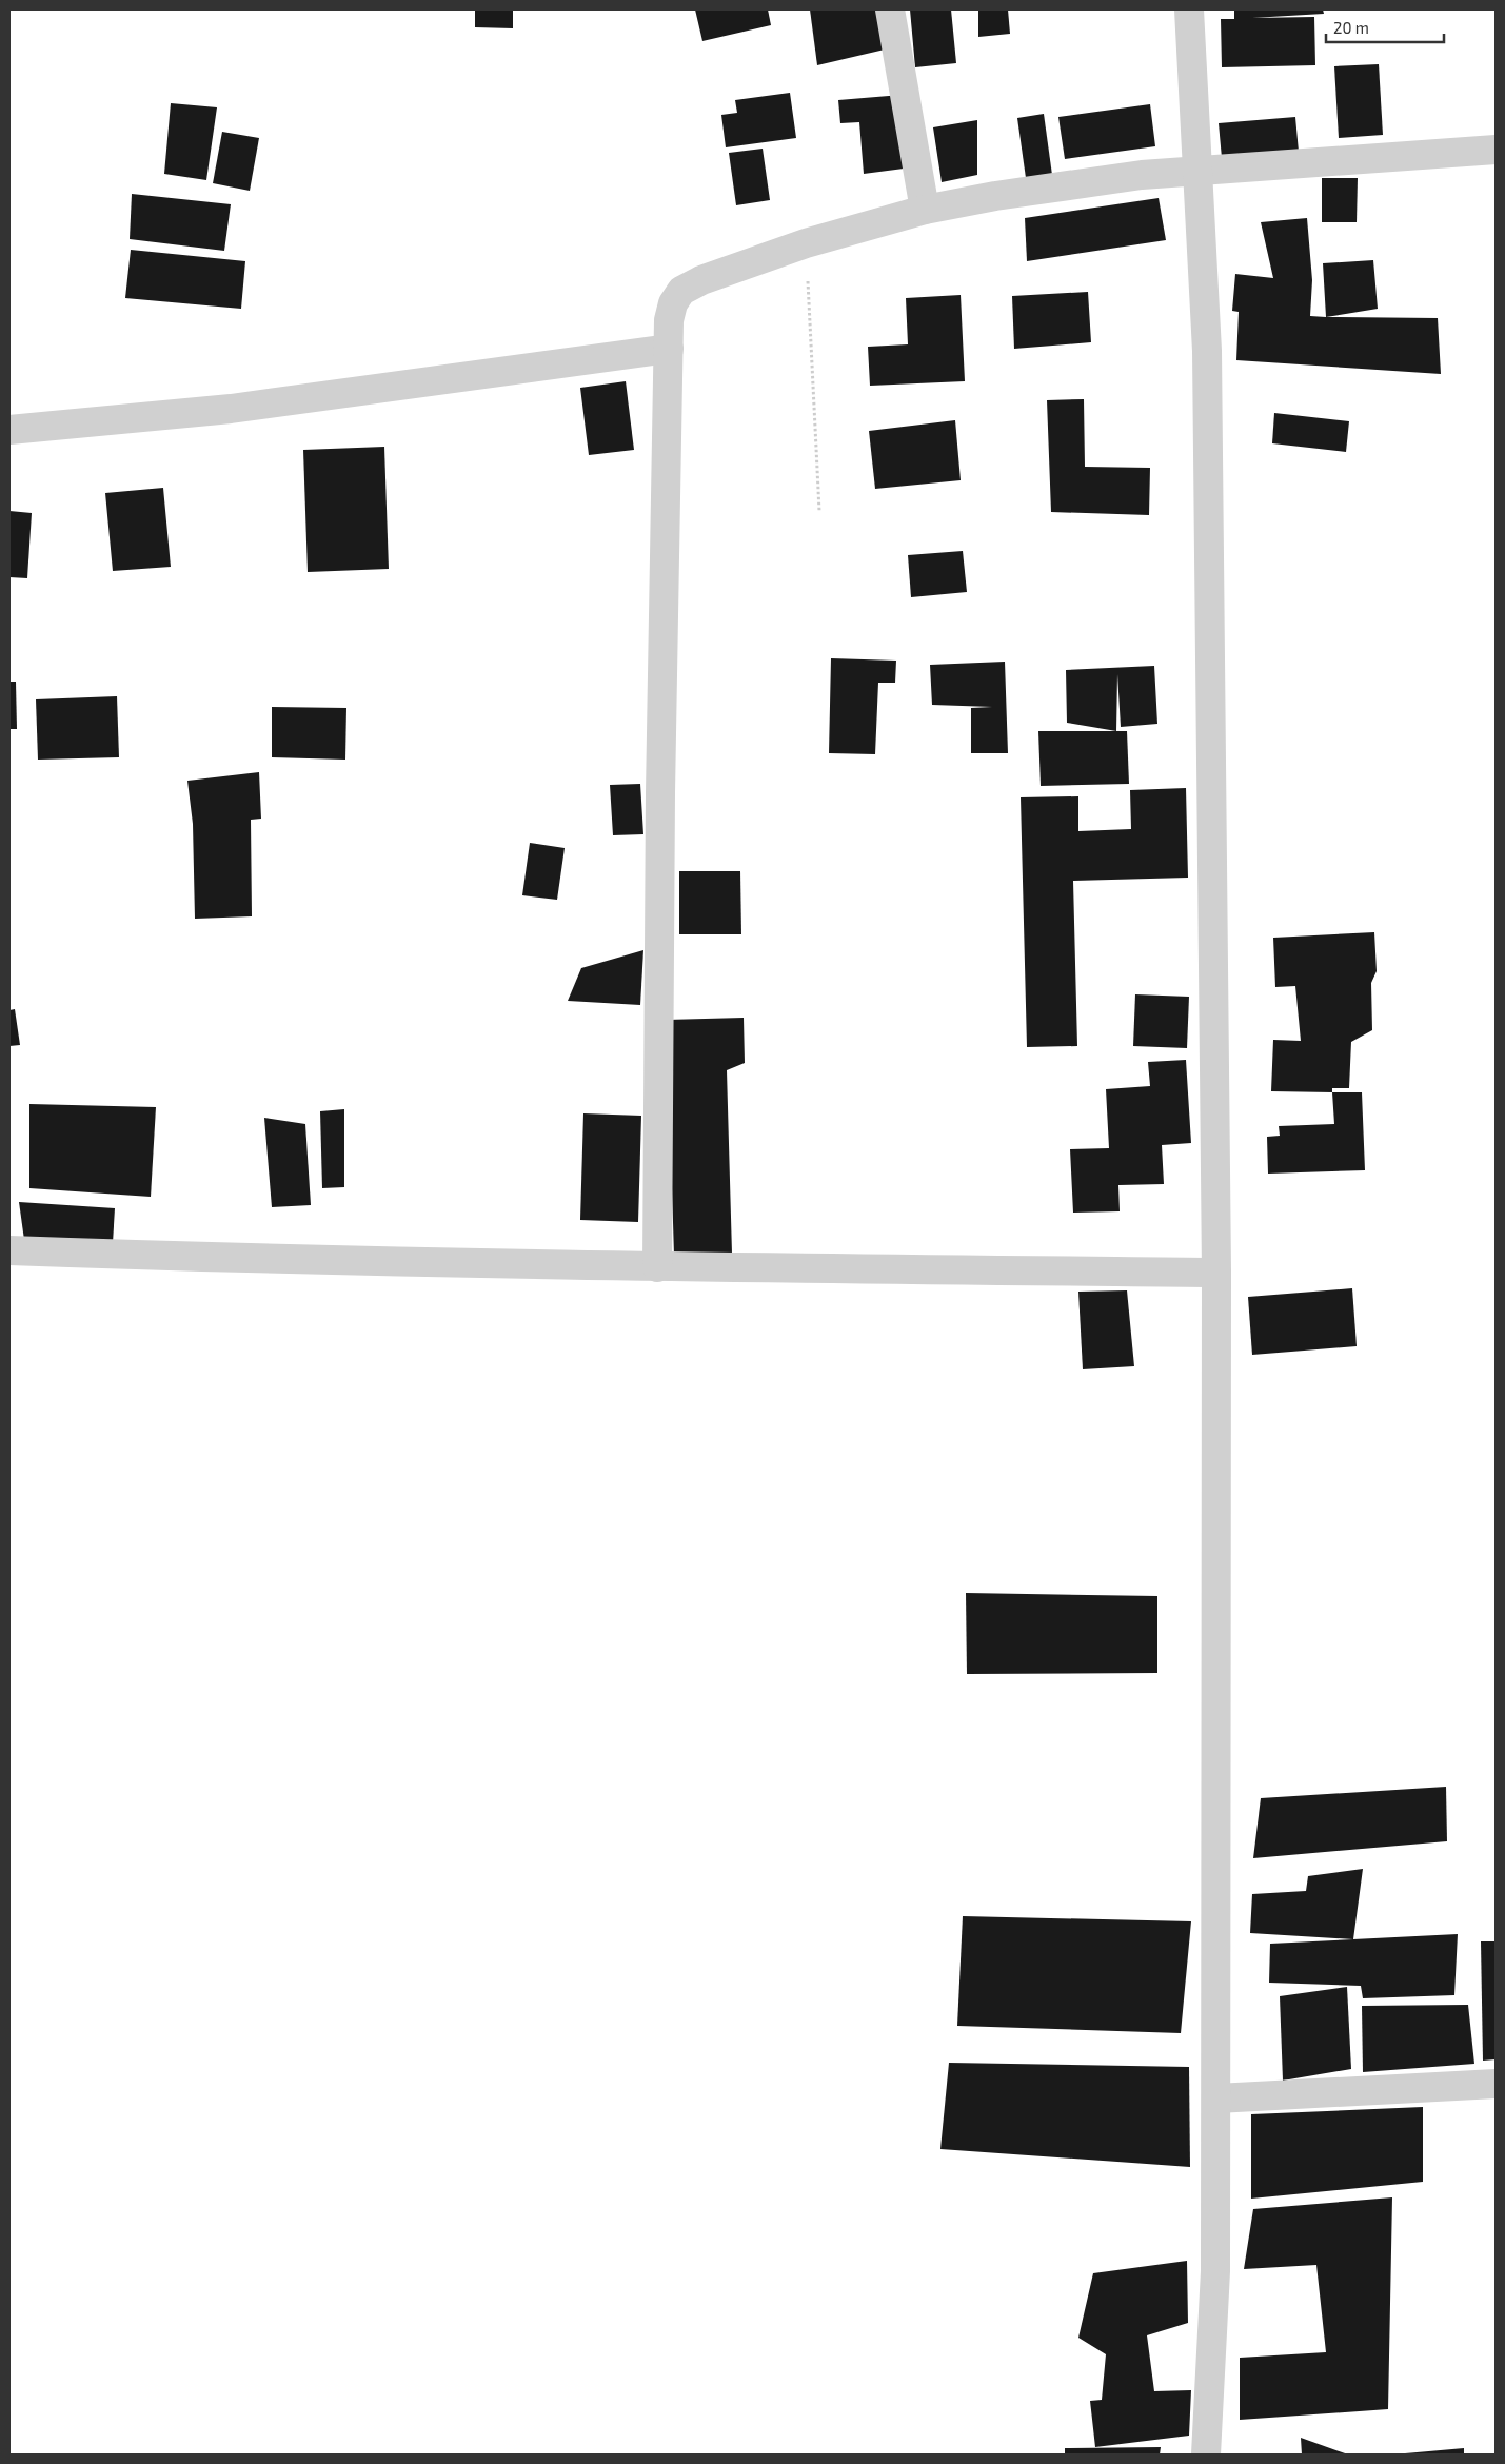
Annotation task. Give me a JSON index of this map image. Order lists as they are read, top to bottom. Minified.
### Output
{"scale_bar":"20 m"}
